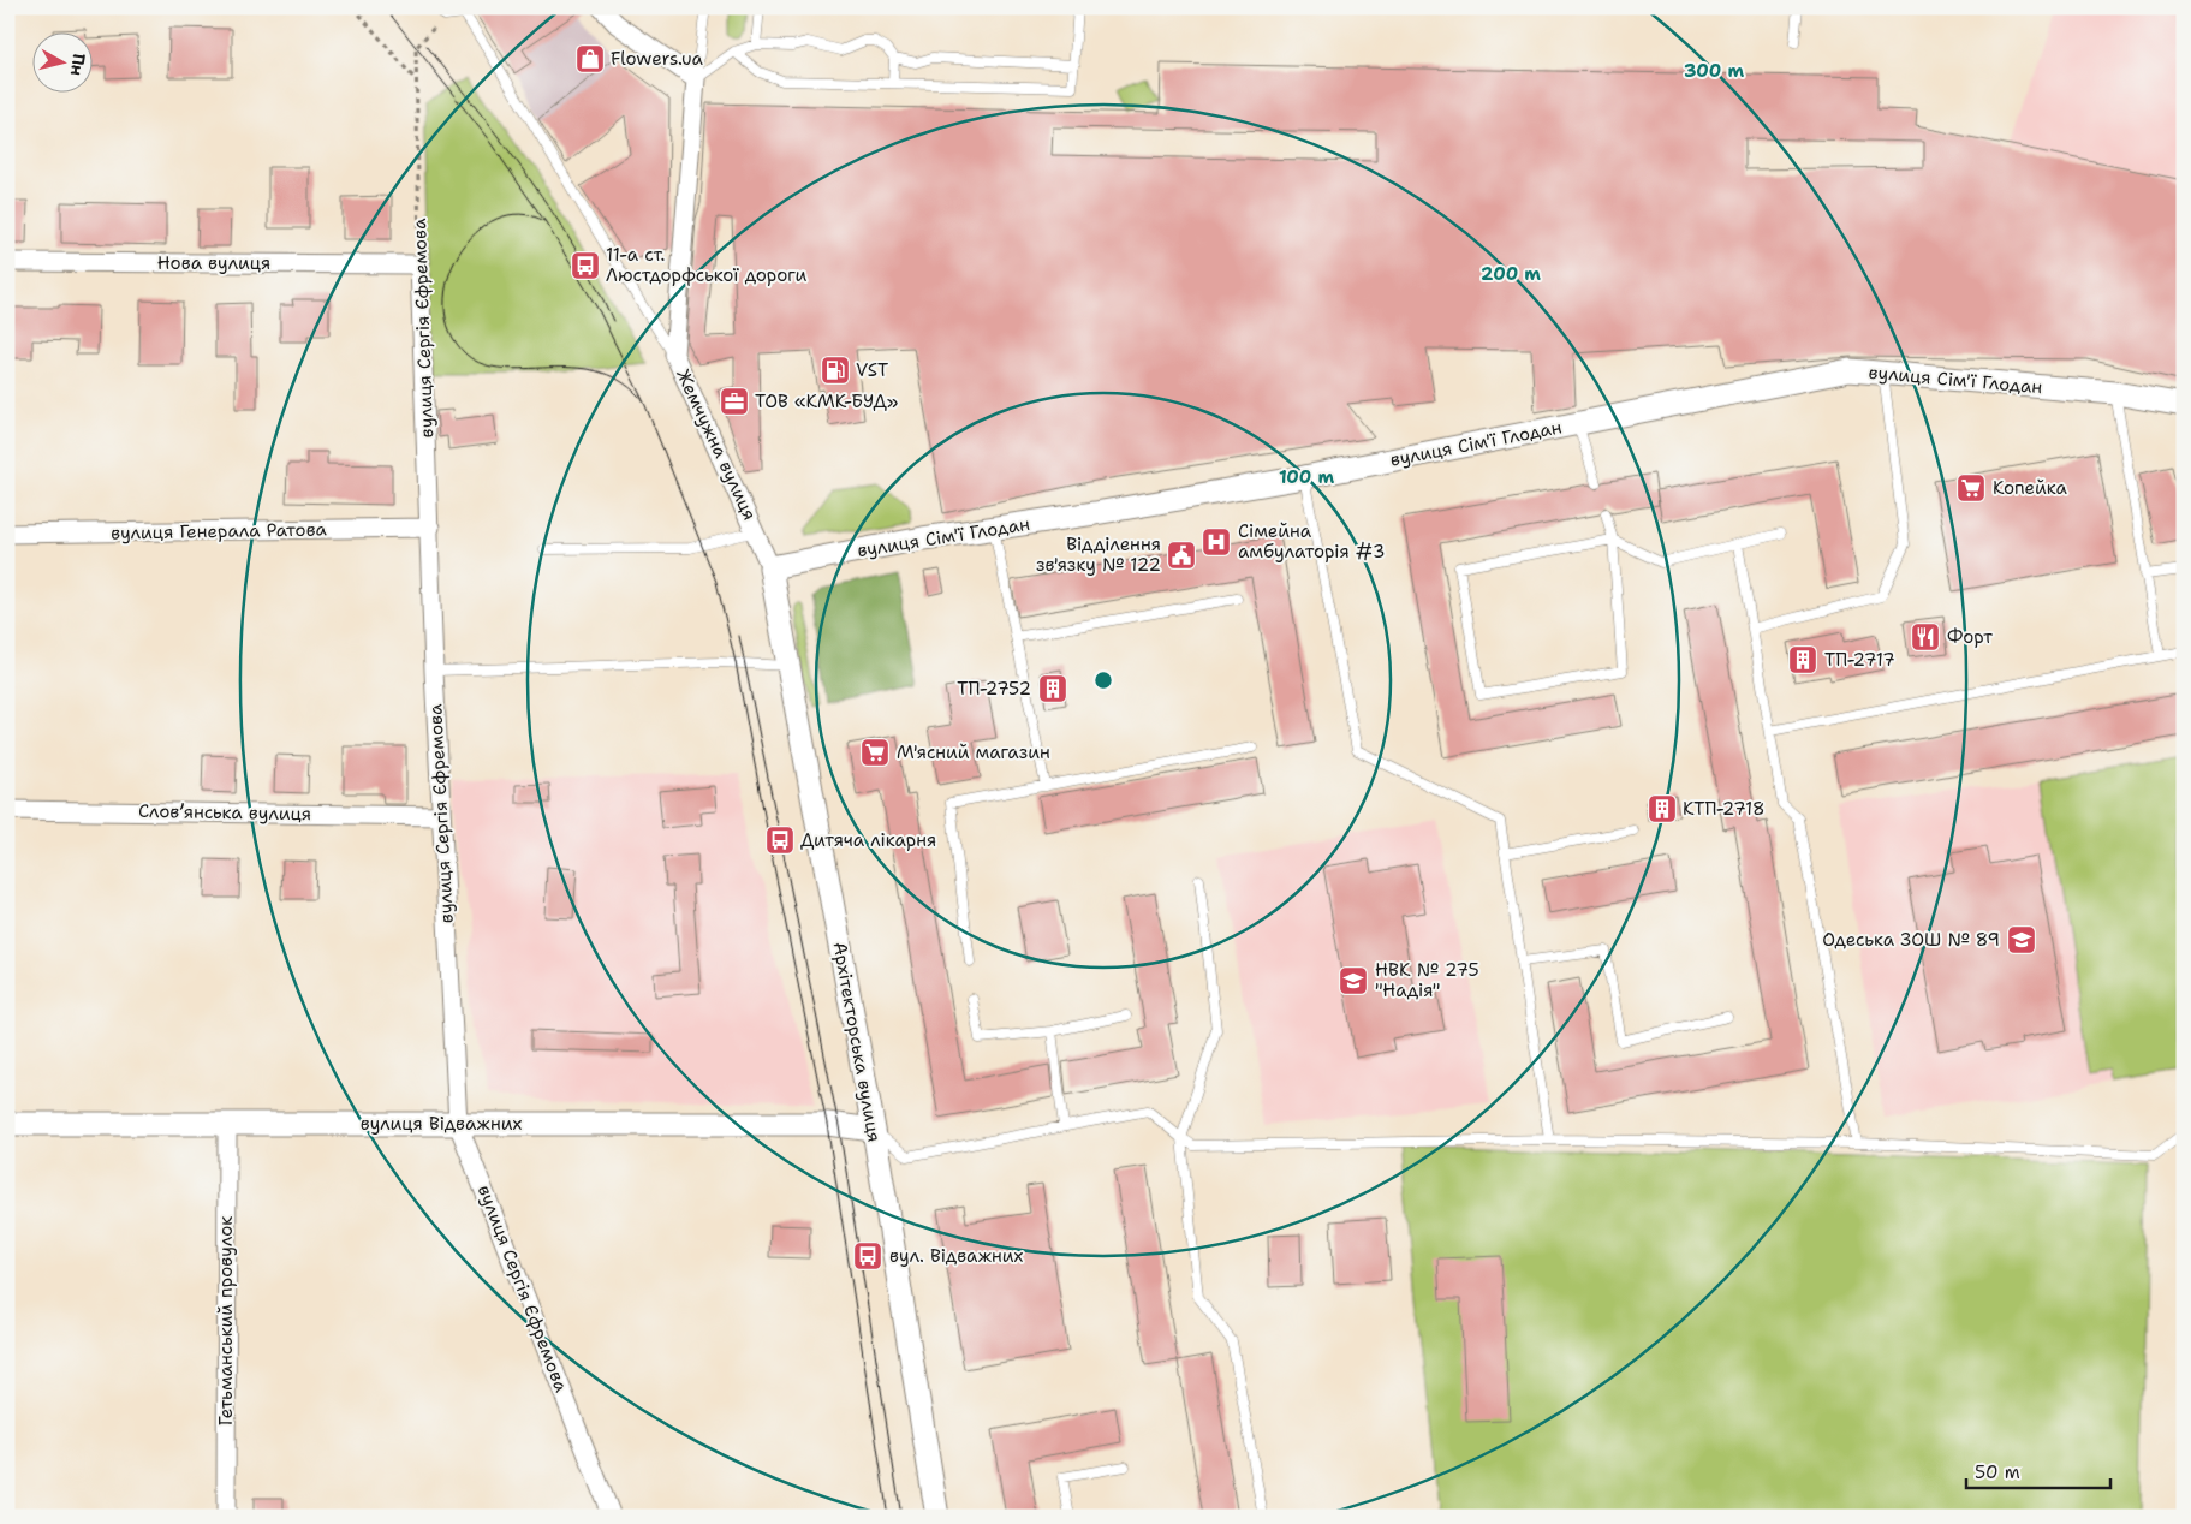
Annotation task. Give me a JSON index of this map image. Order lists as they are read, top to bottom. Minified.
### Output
{"streets":{"street":["Нова вулиця","вулиця Сергія Єфремова","вулиця Сім'ї Глодан","Жемчужна вулиця","вулиця Генерала Ратова","Словʼянська вулиця","Архітекторська вулиця","вулиця Відважних","Гетьманський провулок"]},"crossings":[["Нова вулиця","вулиця Сергія Єфремова"],["вулиця Сергія Єфремова","вулиця Генерала Ратова"],["вулиця Сергія Єфремова","Словʼянська вулиця"],["вулиця Сергія Єфремова","вулиця Відважних"],["вулиця Сім'ї Глодан","Жемчужна вулиця"],["вулиця Сім'ї Глодан","Архітекторська вулиця"],["Жемчужна вулиця","Архітекторська вулиця"],["Архітекторська вулиця","вулиця Відважних"],["вулиця Відважних","Гетьманський провулок"]],"places":{"shop":["Flowers.ua"],"bus stop":["11-а ст. Люстдорфської дороги","Дитяча лікарня","вул. Відважних"],"fuel station":["VST"],"office":["ТОВ «КМК-БУД»"],"supermarket":["Копейка","М'ясний магазин"],"hospital":["Сімейна амбулаторія #3"],"public building":["Відділення зв'язку № 122"],"restaurant":["Форт"],"building":["ТП-2717","ТП-2752","КТП-2718"],"school or university":["Одеська ЗОШ № 89","НВК № 275 \"Надія\""]},"scale_bar":"50 m","north":"right","rings":["300 m","200 m","100 m"]}
